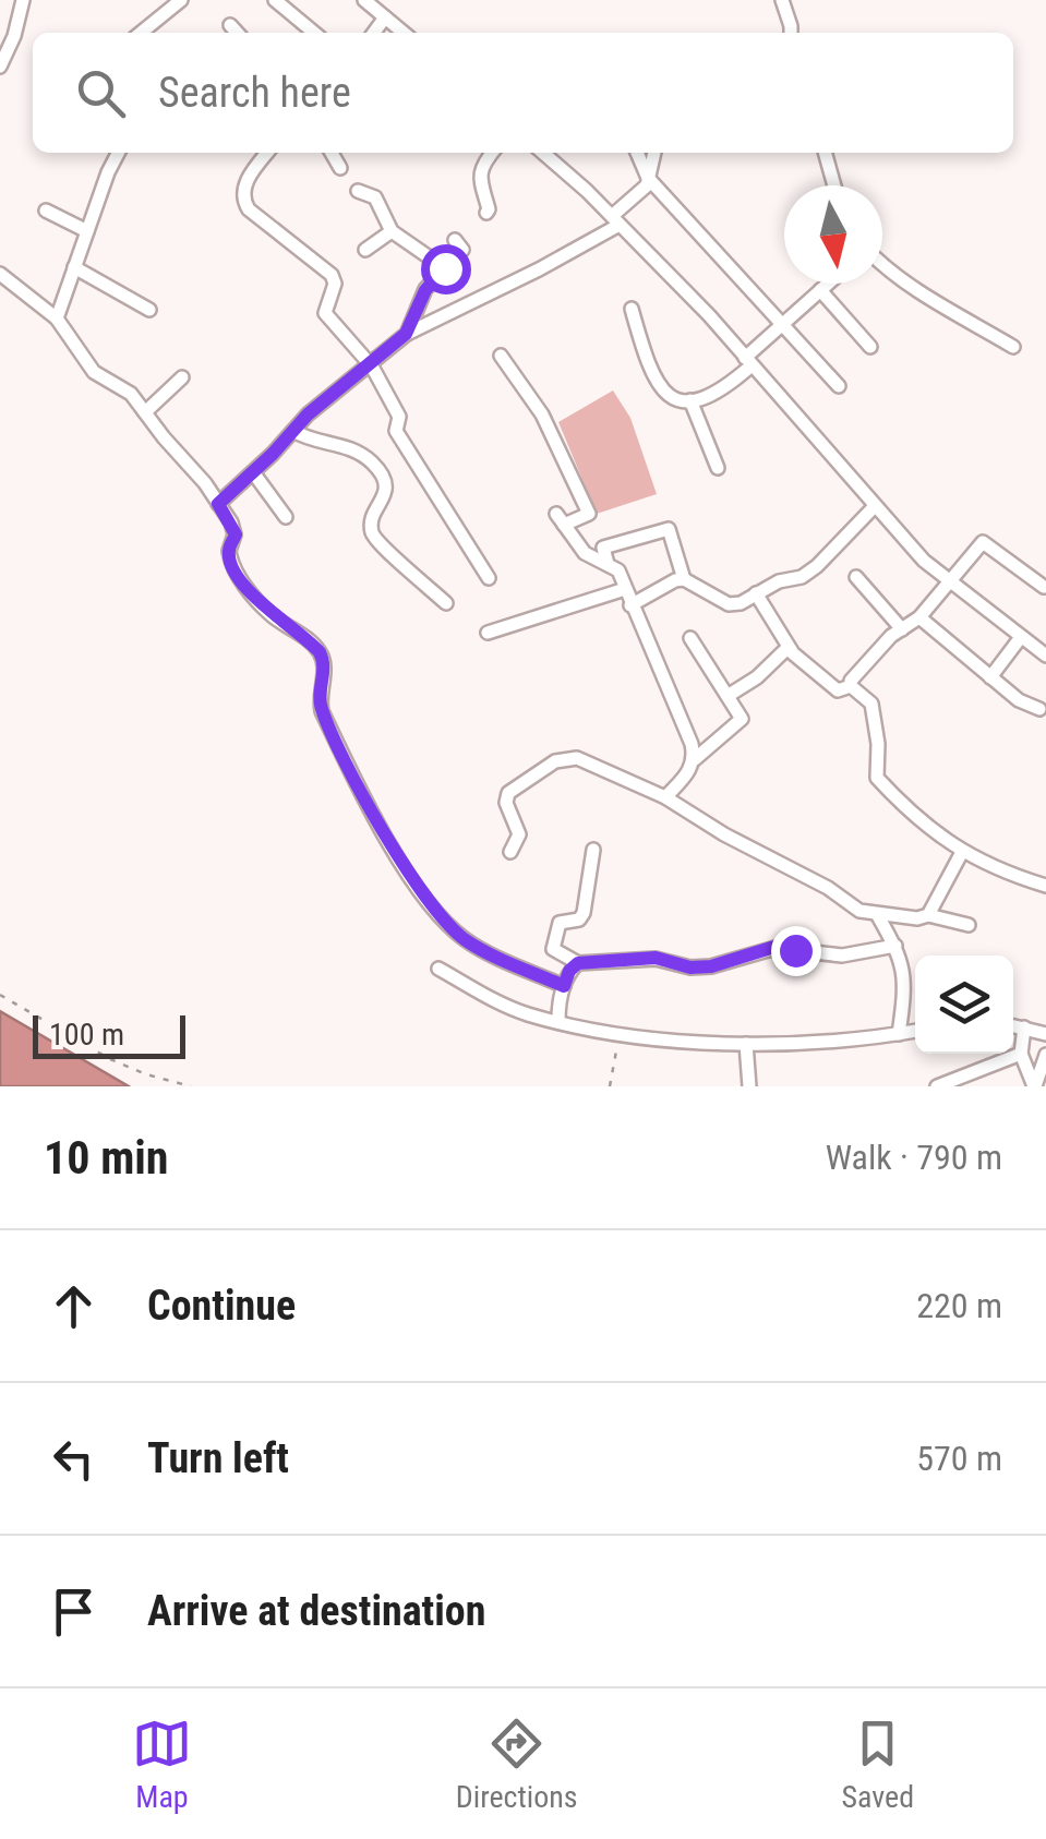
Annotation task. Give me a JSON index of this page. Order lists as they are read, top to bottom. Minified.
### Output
{"scale_bar":"100 m","north":"bottom","page":{"search":"Search here","scale":"100 m","heading":["10 min","Walk · 790 m"],"list":[["Continue","220 m"],["Turn left","570 m"],"Arrive at destination"],"nav":["Map","Directions","Saved"]}}
